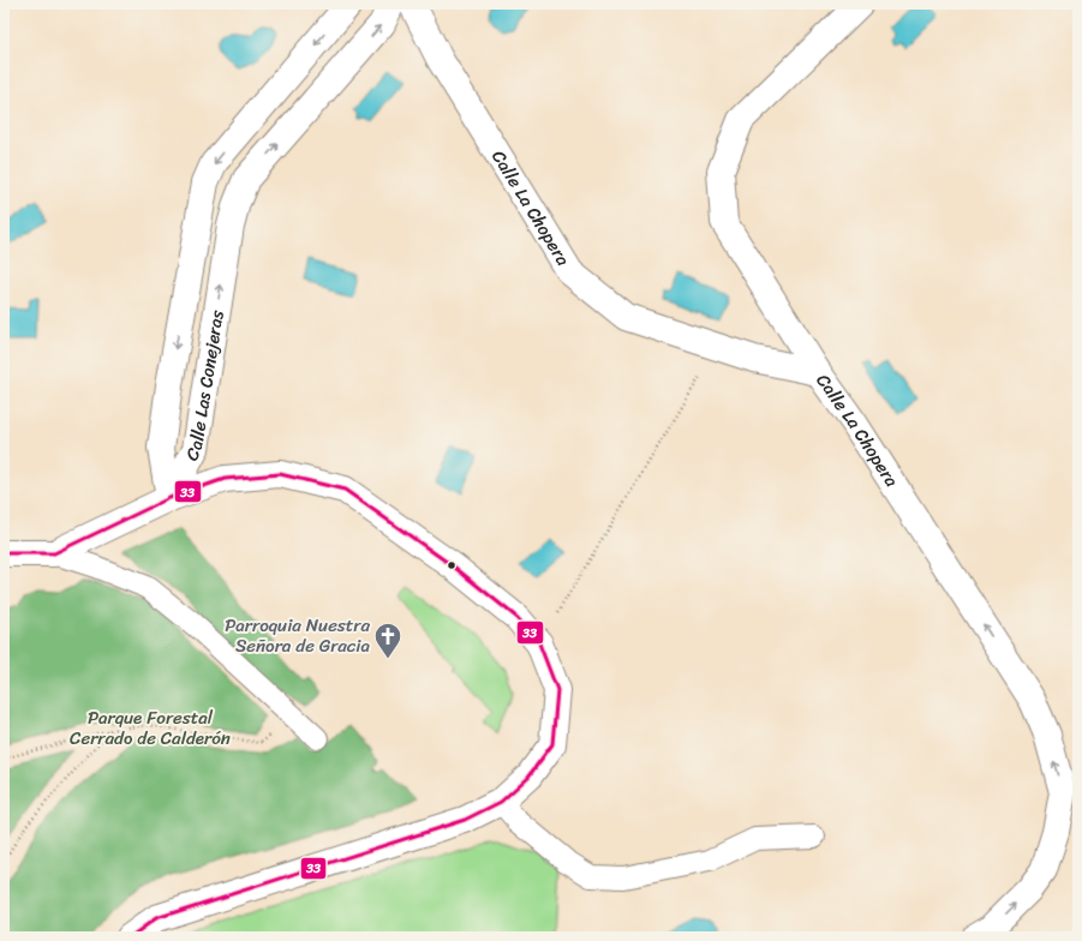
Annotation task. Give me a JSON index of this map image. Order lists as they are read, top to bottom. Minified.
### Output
{"streets":{"street":["Calle La Chopera","Calle Las Conejeras"]},"one_way":["Calle La Chopera"],"parks":["Parque Forestal Cerrado de Calderón"],"places":{"church":["Parroquia Nuestra Señora de Gracia"]},"lines":["transit line 33"]}
